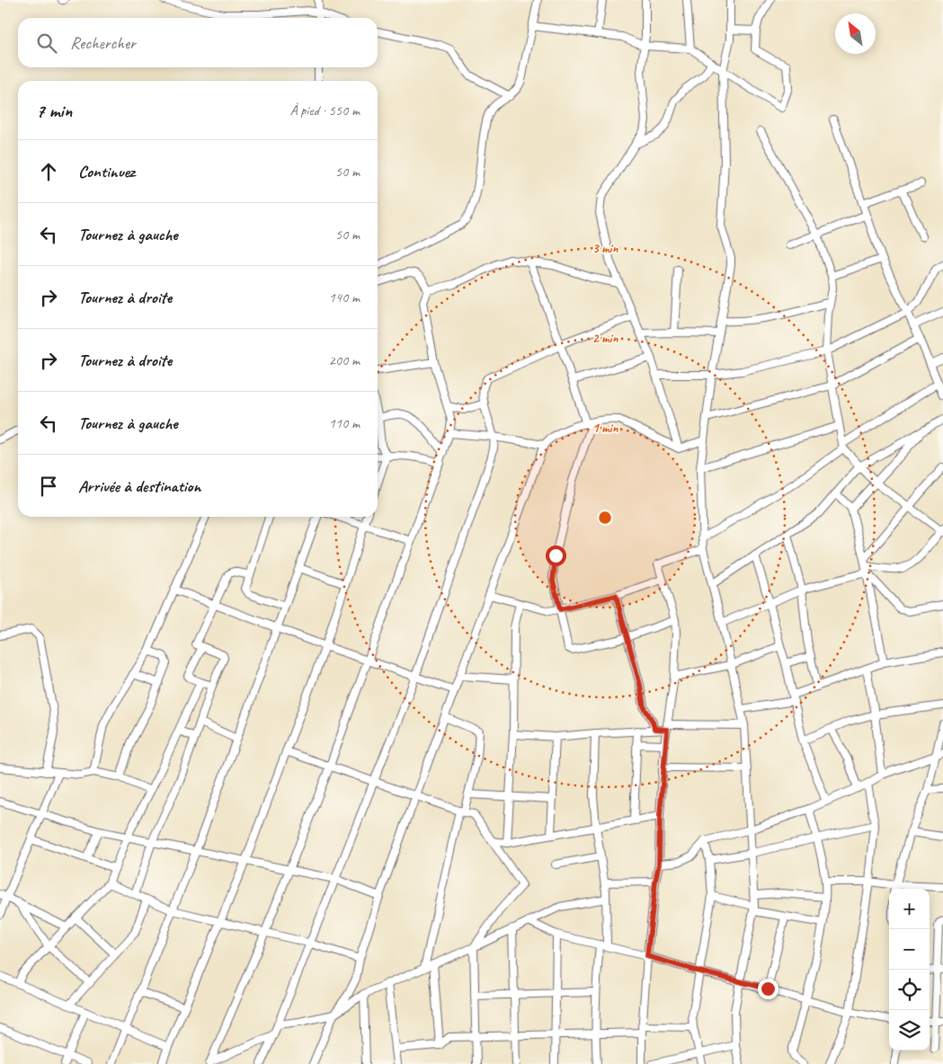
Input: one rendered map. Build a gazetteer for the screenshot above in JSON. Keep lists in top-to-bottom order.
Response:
{
  "north": "top left",
  "page": {
    "search": "Rechercher",
    "heading": ["7 min", "À pied · 550 m"],
    "list": [
      ["Continuez", "50 m"],
      ["Tournez à gauche", "50 m"],
      ["Tournez à droite", "140 m"],
      ["Tournez à droite", "200 m"],
      ["Tournez à gauche", "110 m"],
      "Arrivée à destination"
    ],
    "map_buttons": ["+", "−"]
  },
  "rings": ["3 min", "2 min", "1 min"]
}
